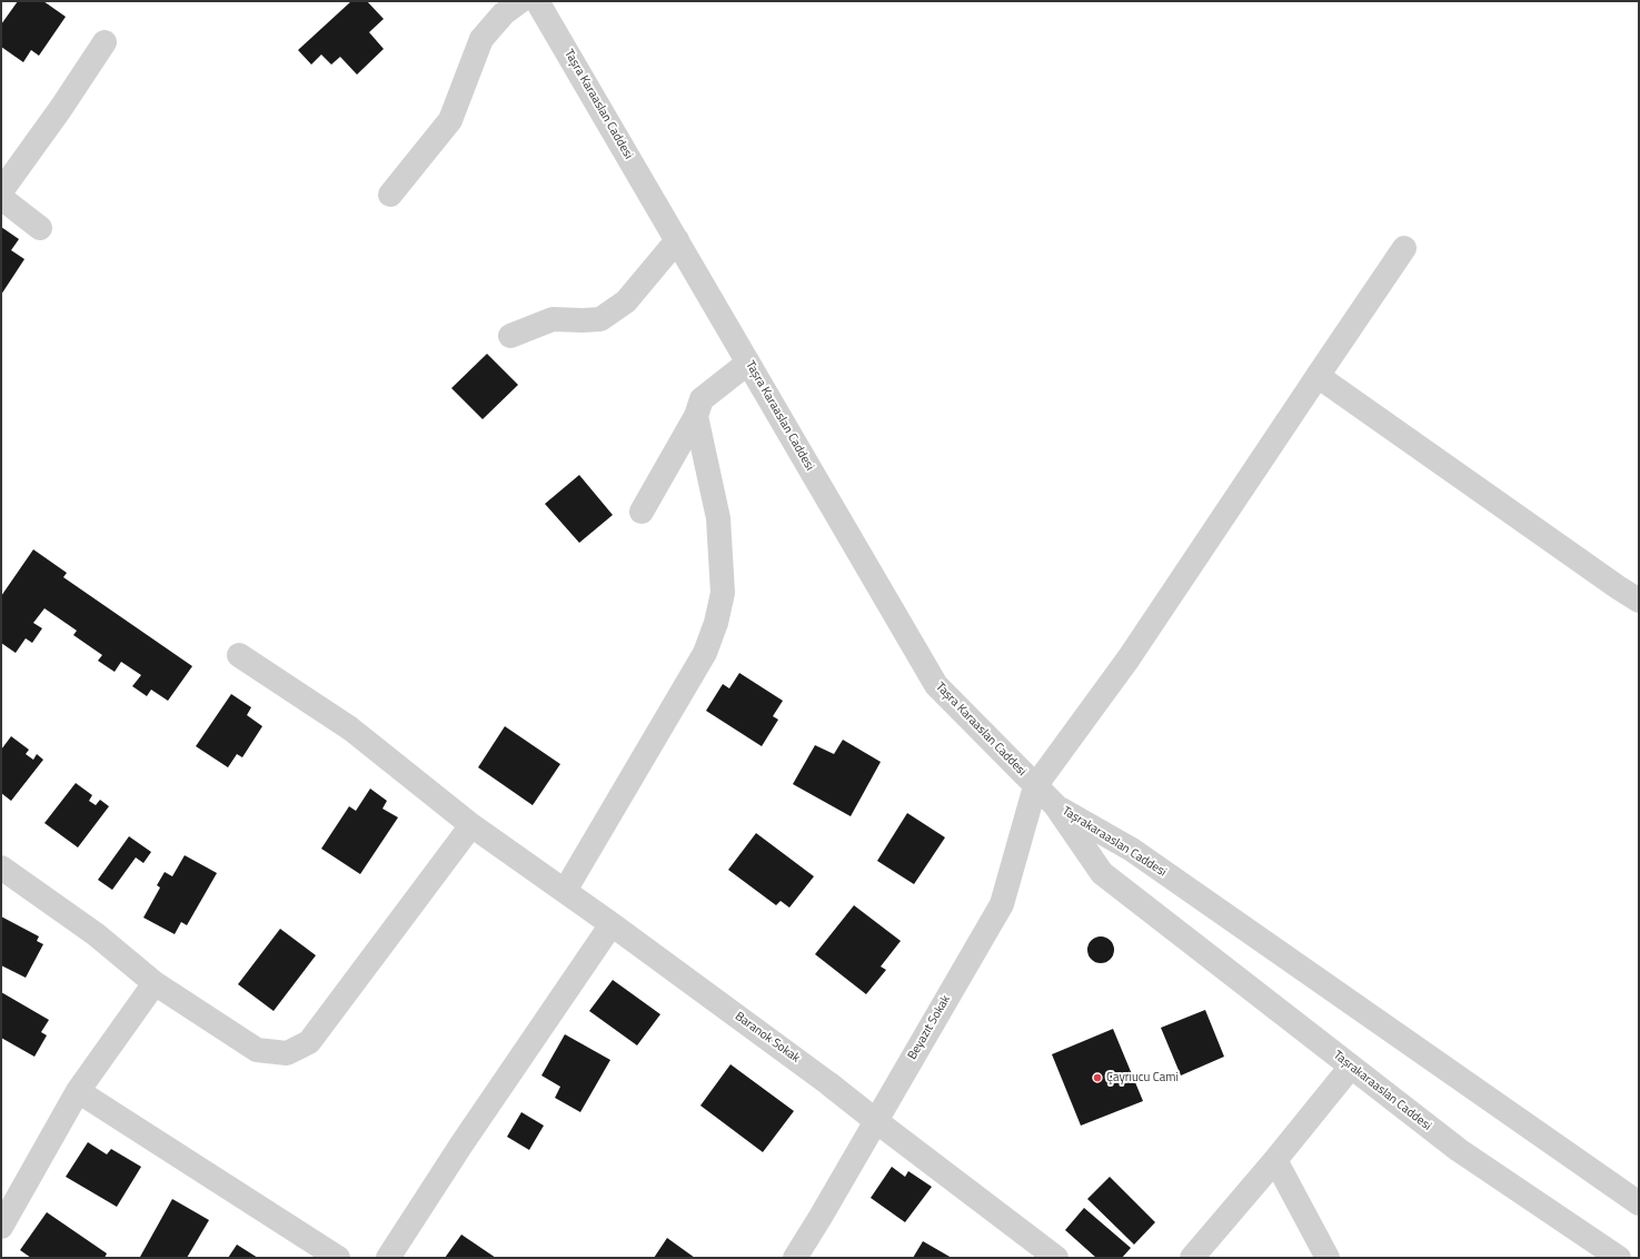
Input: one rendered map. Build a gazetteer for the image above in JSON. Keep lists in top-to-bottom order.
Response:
{
  "streets": {
    "street": [
      "Taşra Karaaslan Caddesi",
      "Taşrakaraaslan Caddesi",
      "Beyazıt Sokak",
      "Baranok Sokak"
    ]
  },
  "crossings": [
    ["Taşra Karaaslan Caddesi", "Taşrakaraaslan Caddesi"],
    ["Taşra Karaaslan Caddesi", "Beyazıt Sokak"],
    ["Beyazıt Sokak", "Baranok Sokak"]
  ],
  "places": ["Çayrıucu Cami"]
}
